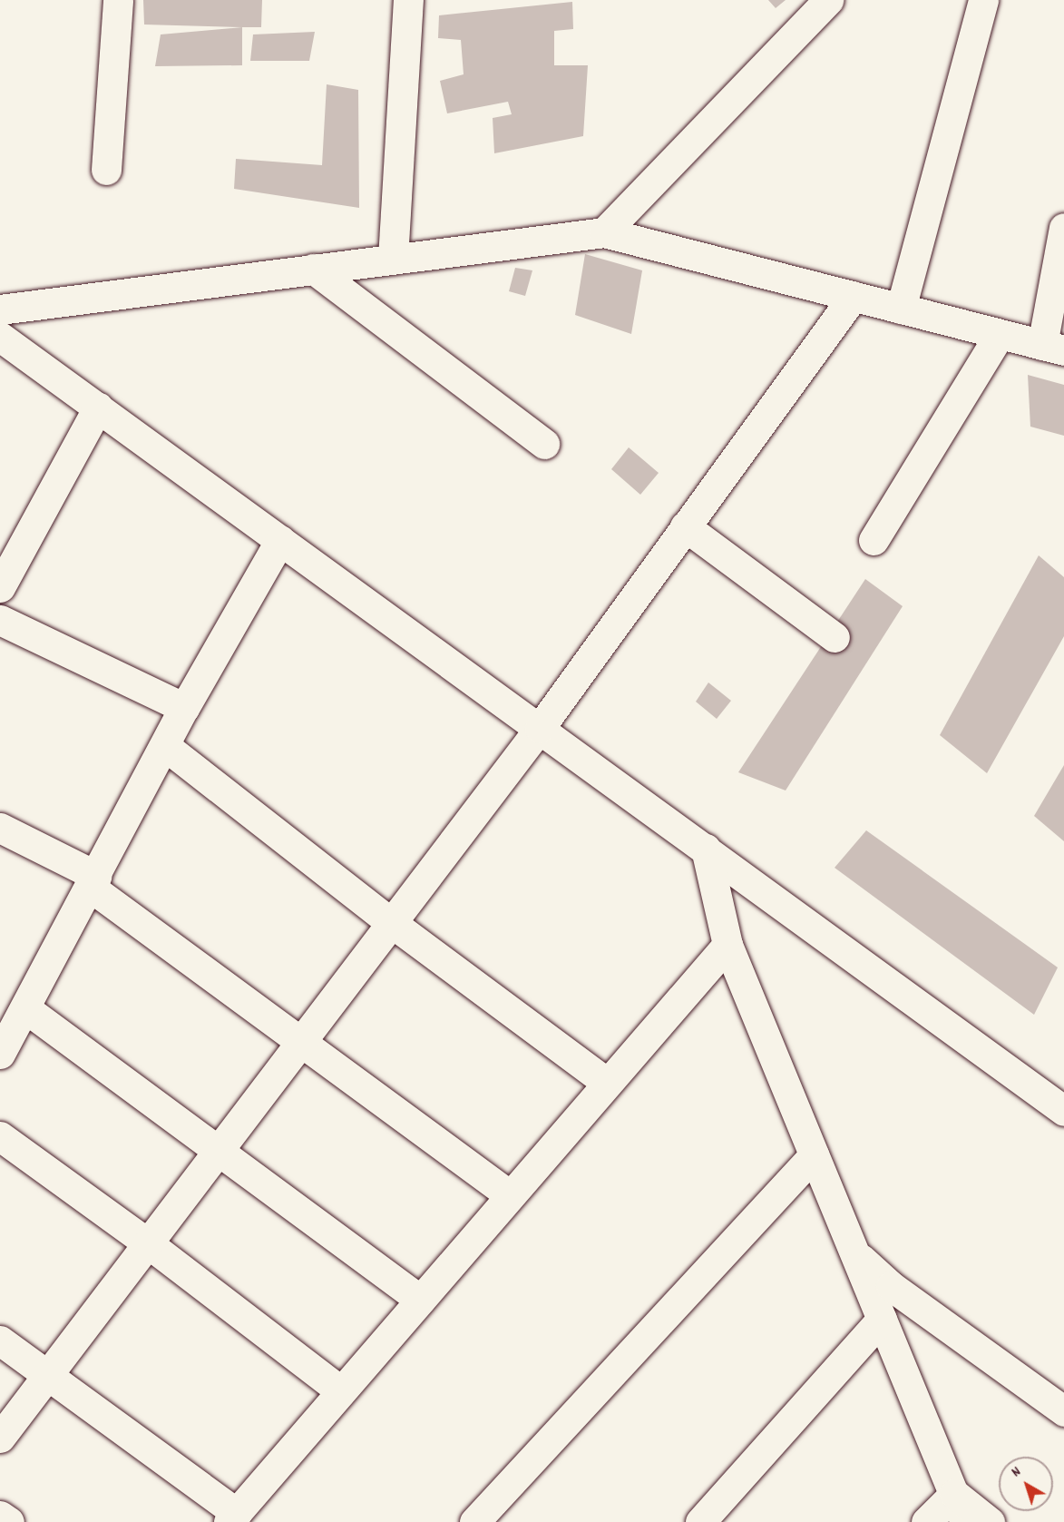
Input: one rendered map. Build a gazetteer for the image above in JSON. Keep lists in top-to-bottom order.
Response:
{
  "north": "top left"
}
